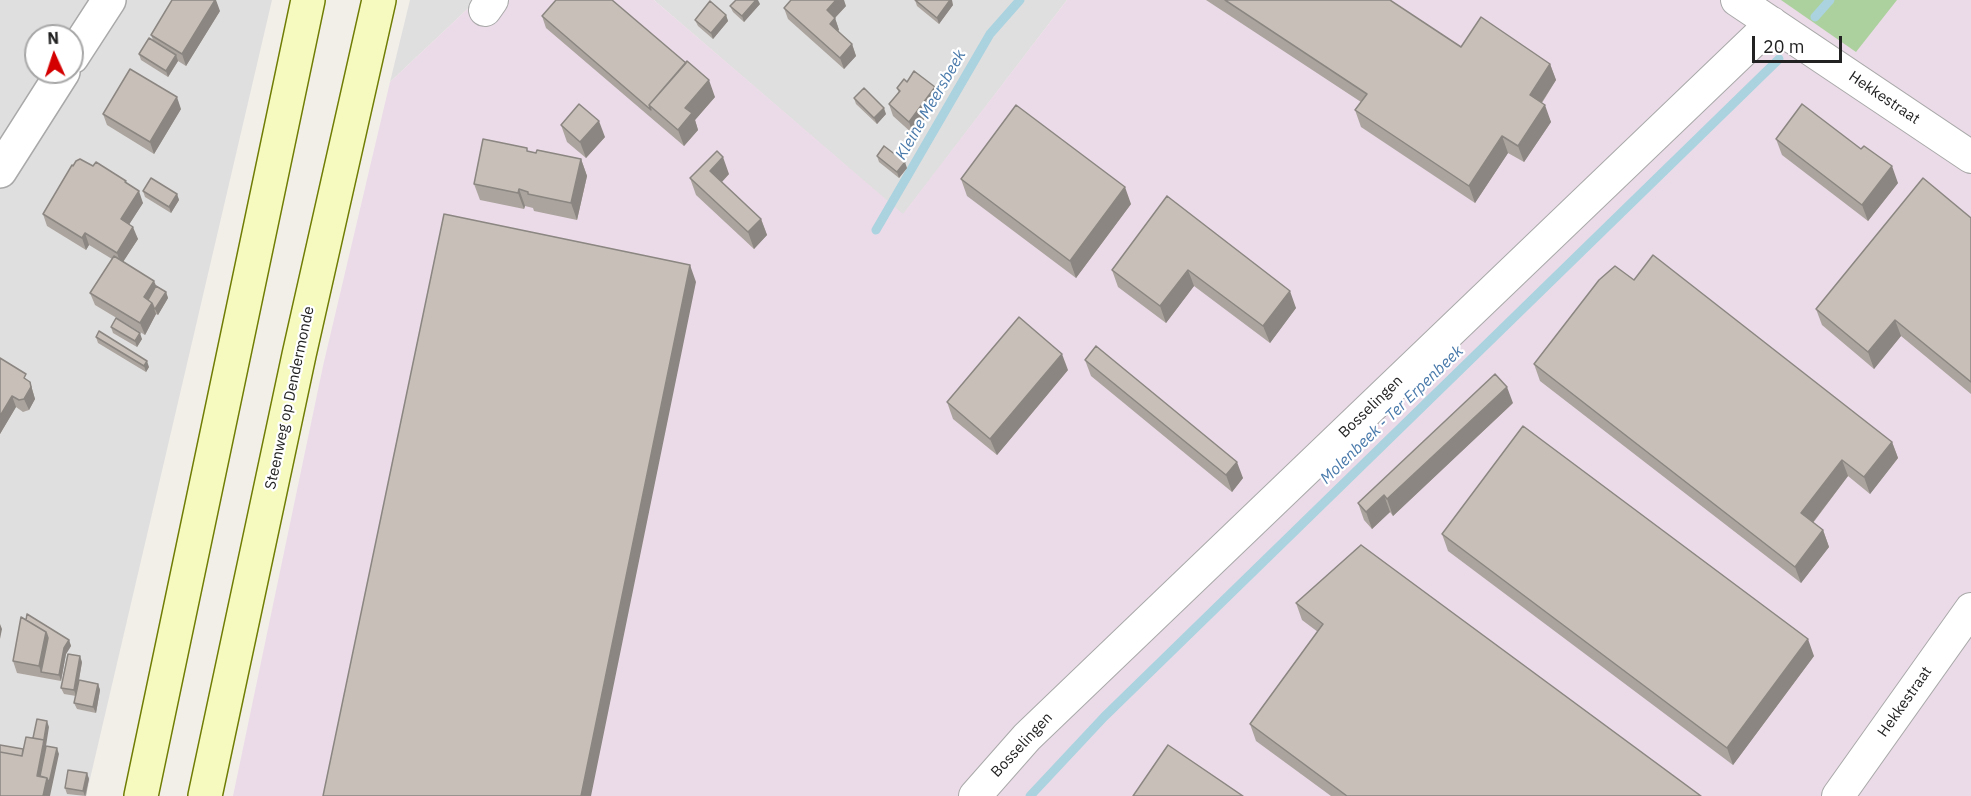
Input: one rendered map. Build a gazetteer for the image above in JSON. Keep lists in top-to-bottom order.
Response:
{
  "streets": {
    "main road": ["Steenweg op Dendermonde"],
    "street": ["Hekkestraat", "Bosselingen"]
  },
  "crossings": [
    ["Hekkestraat", "Bosselingen"]
  ],
  "water": ["Kleine Meersbeek", "Molenbeek - Ter Erpenbeek"],
  "scale_bar": "20 m",
  "north": "top"
}
